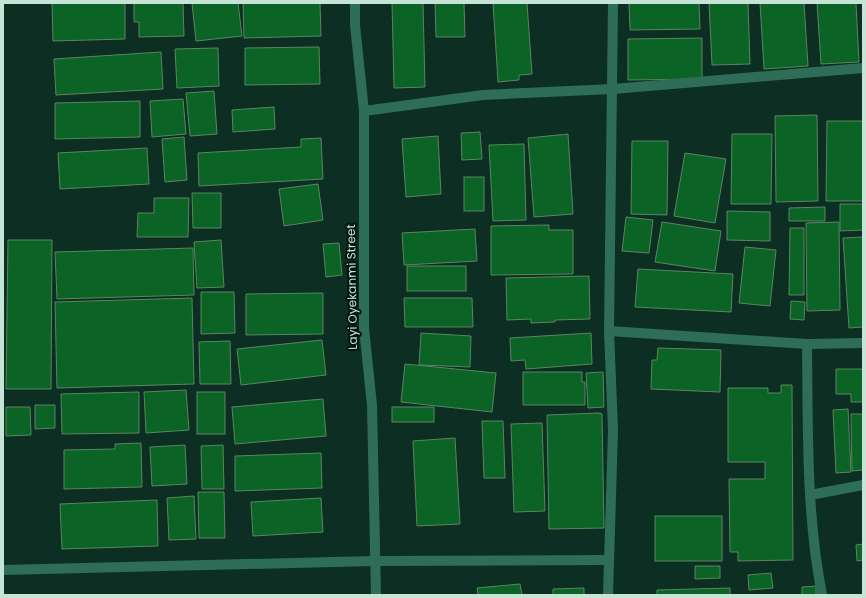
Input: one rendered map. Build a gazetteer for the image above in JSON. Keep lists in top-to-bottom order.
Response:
{
  "streets": {
    "street": ["Layi Oyekanmi Street"]
  }
}
